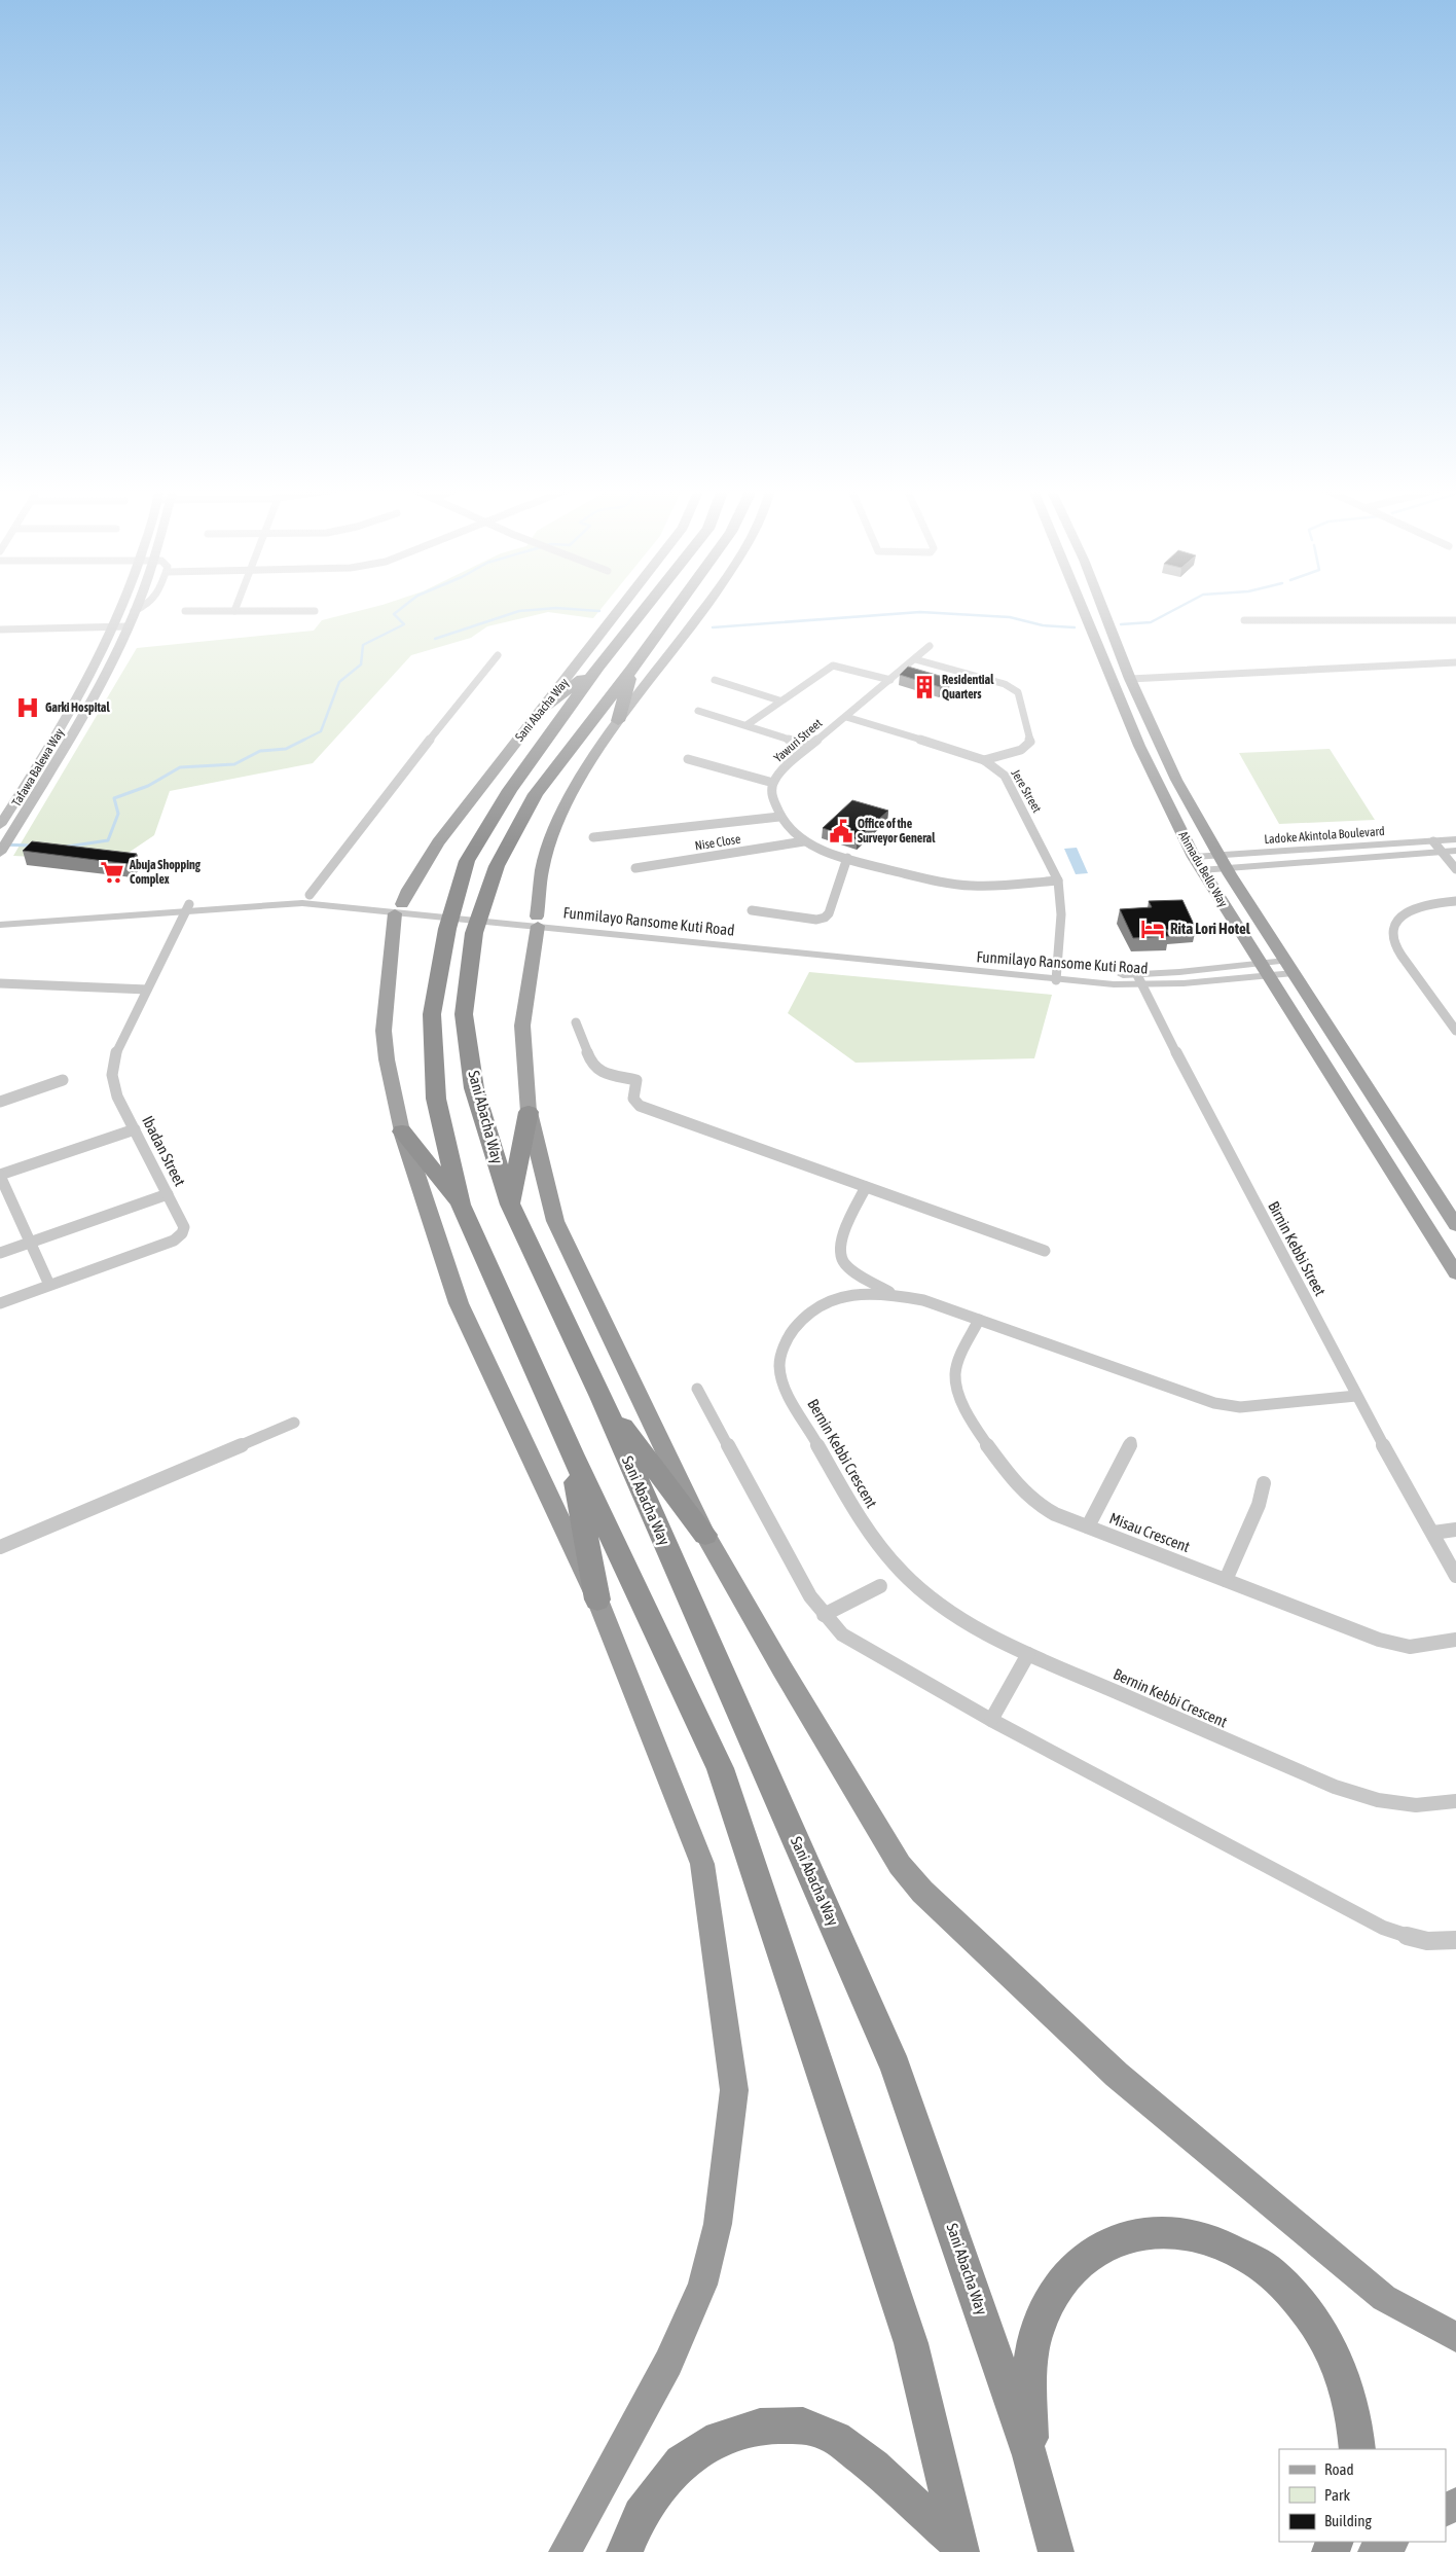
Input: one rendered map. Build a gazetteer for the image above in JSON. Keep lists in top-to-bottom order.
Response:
{
  "streets": {
    "highway": ["Sani Abacha Way"],
    "main road": ["Tafawa Balewa Way", "Ahmadu Bello Way"],
    "street": [
      "Yawuri Street",
      "Jere Street",
      "Ladoke Akintola Boulevard",
      "Nise Close",
      "Funmilayo Ransome Kuti Road",
      "Ibadan Street",
      "Birnin Kebbi Street",
      "Bernin Kebbi Crescent",
      "Misau Crescent"
    ]
  },
  "crossings": [
    ["Sani Abacha Way", "Funmilayo Ransome Kuti Road"],
    ["Yawuri Street", "Jere Street"],
    ["Yawuri Street", "Nise Close"],
    ["Jere Street", "Funmilayo Ransome Kuti Road"],
    ["Ladoke Akintola Boulevard", "Ahmadu Bello Way"],
    ["Ahmadu Bello Way", "Funmilayo Ransome Kuti Road"],
    ["Funmilayo Ransome Kuti Road", "Ibadan Street"],
    ["Funmilayo Ransome Kuti Road", "Birnin Kebbi Street"],
    ["Birnin Kebbi Street", "Bernin Kebbi Crescent"],
    ["Bernin Kebbi Crescent", "Misau Crescent"]
  ],
  "places": {
    "building": ["Residential Quarters"],
    "hospital": ["Garki Hospital"],
    "public building": ["Office of the Surveyor General"],
    "supermarket": ["Abuja Shopping Complex"],
    "hotel": ["Rita Lori Hotel"]
  },
  "legend": ["Road", "Park", "Building"]
}
